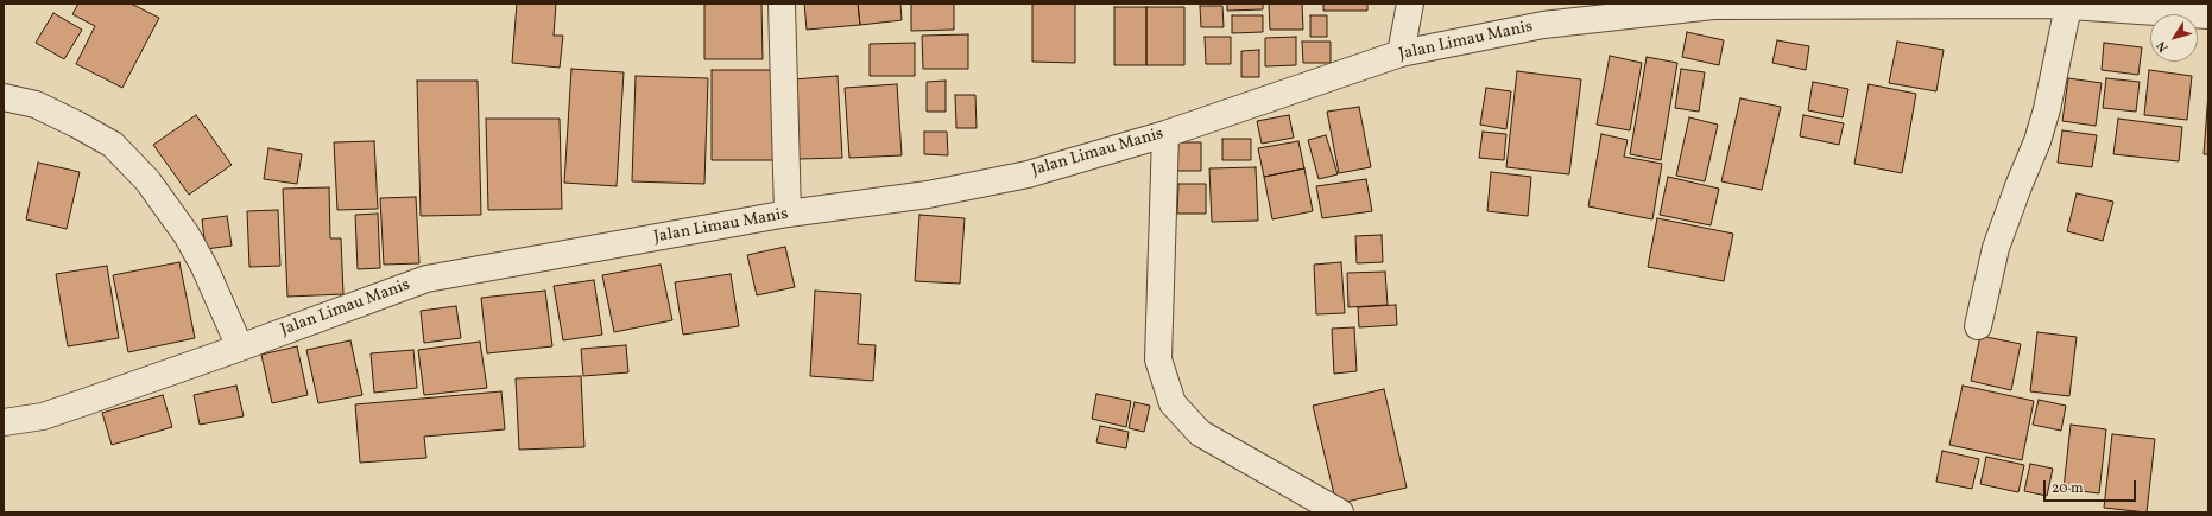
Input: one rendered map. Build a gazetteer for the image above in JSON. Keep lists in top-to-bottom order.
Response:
{
  "streets": {
    "street": ["Jalan Limau Manis"]
  },
  "scale_bar": "20 m",
  "north": "bottom left"
}
